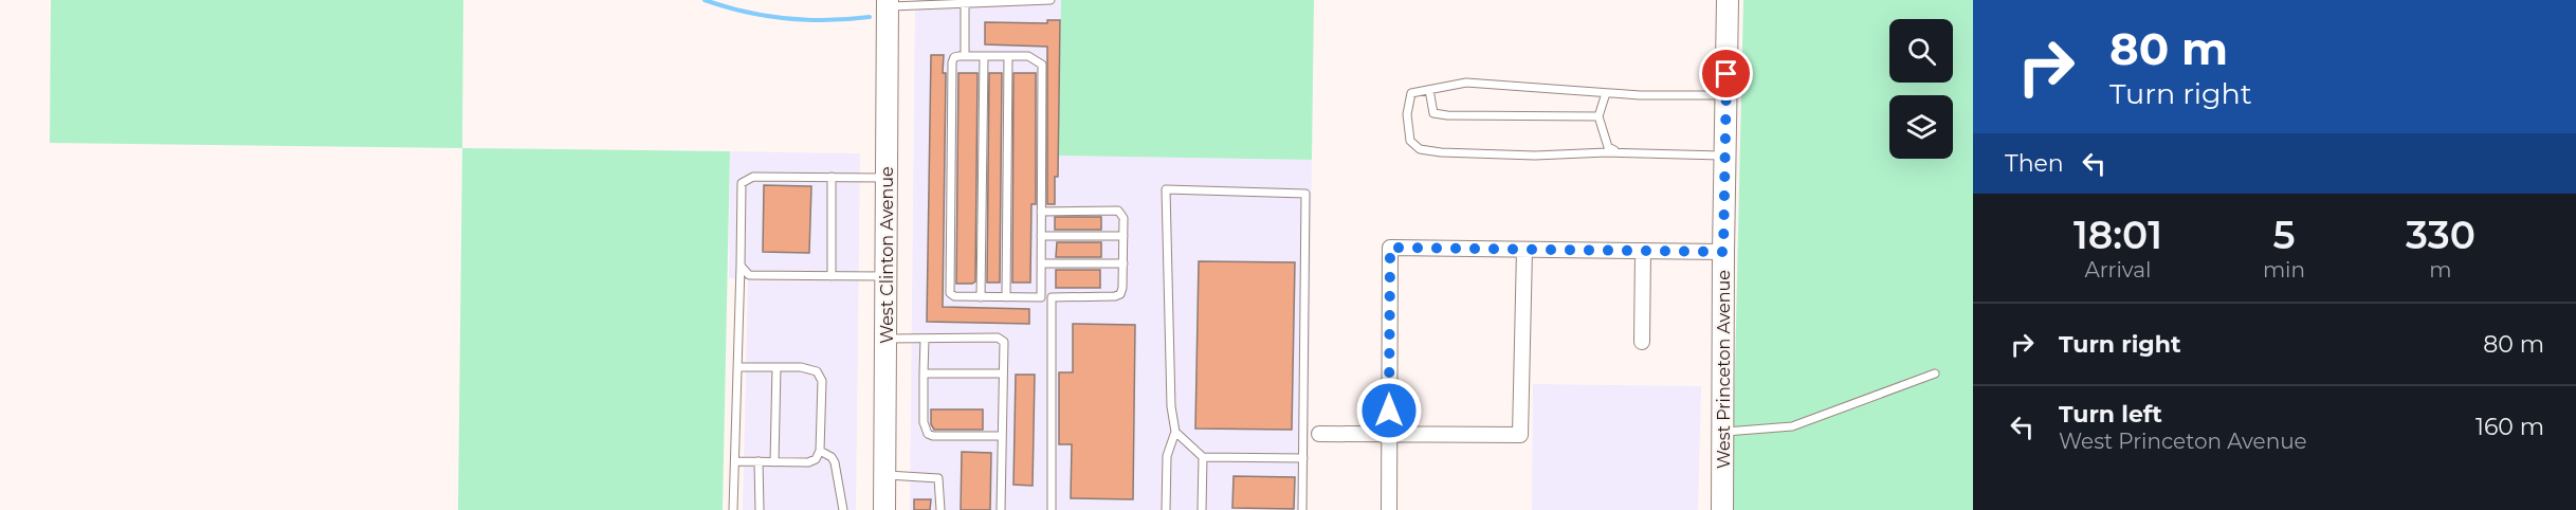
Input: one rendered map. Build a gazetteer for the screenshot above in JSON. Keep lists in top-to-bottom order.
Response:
{
  "streets": {
    "street": ["West Clinton Avenue", "West Princeton Avenue"]
  },
  "page": {
    "turn": ["80 m", "Turn right"],
    "then": "Then",
    "eta": [
      "18:01",
      "Arrival",
      "5",
      "min",
      "330",
      "m"
    ],
    "list": [
      {
        "name": "Turn right",
        "value": "80 m"
      },
      {
        "name": "Turn left",
        "note": "West Princeton Avenue",
        "value": "160 m"
      }
    ]
  }
}
